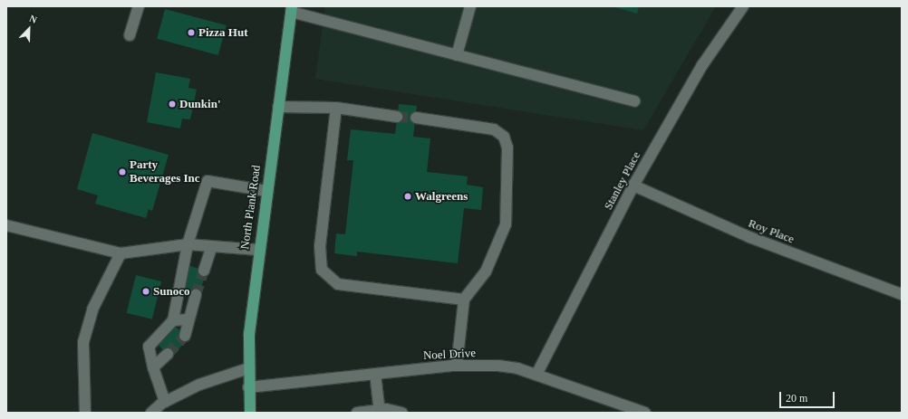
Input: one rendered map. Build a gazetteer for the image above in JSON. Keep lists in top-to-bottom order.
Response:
{
  "streets": {
    "main road": ["North Plank Road"],
    "street": ["Stanley Place", "Roy Place", "Noel Drive"]
  },
  "crossings": [
    ["Stanley Place", "Roy Place"],
    ["Stanley Place", "Noel Drive"],
    ["North Plank Road", "Noel Drive"]
  ],
  "places": [
    "Pizza Hut",
    "Dunkin'",
    "Party Beverages Inc",
    "Walgreens",
    "Sunoco"
  ],
  "scale_bar": "20 m",
  "north": "top right"
}
